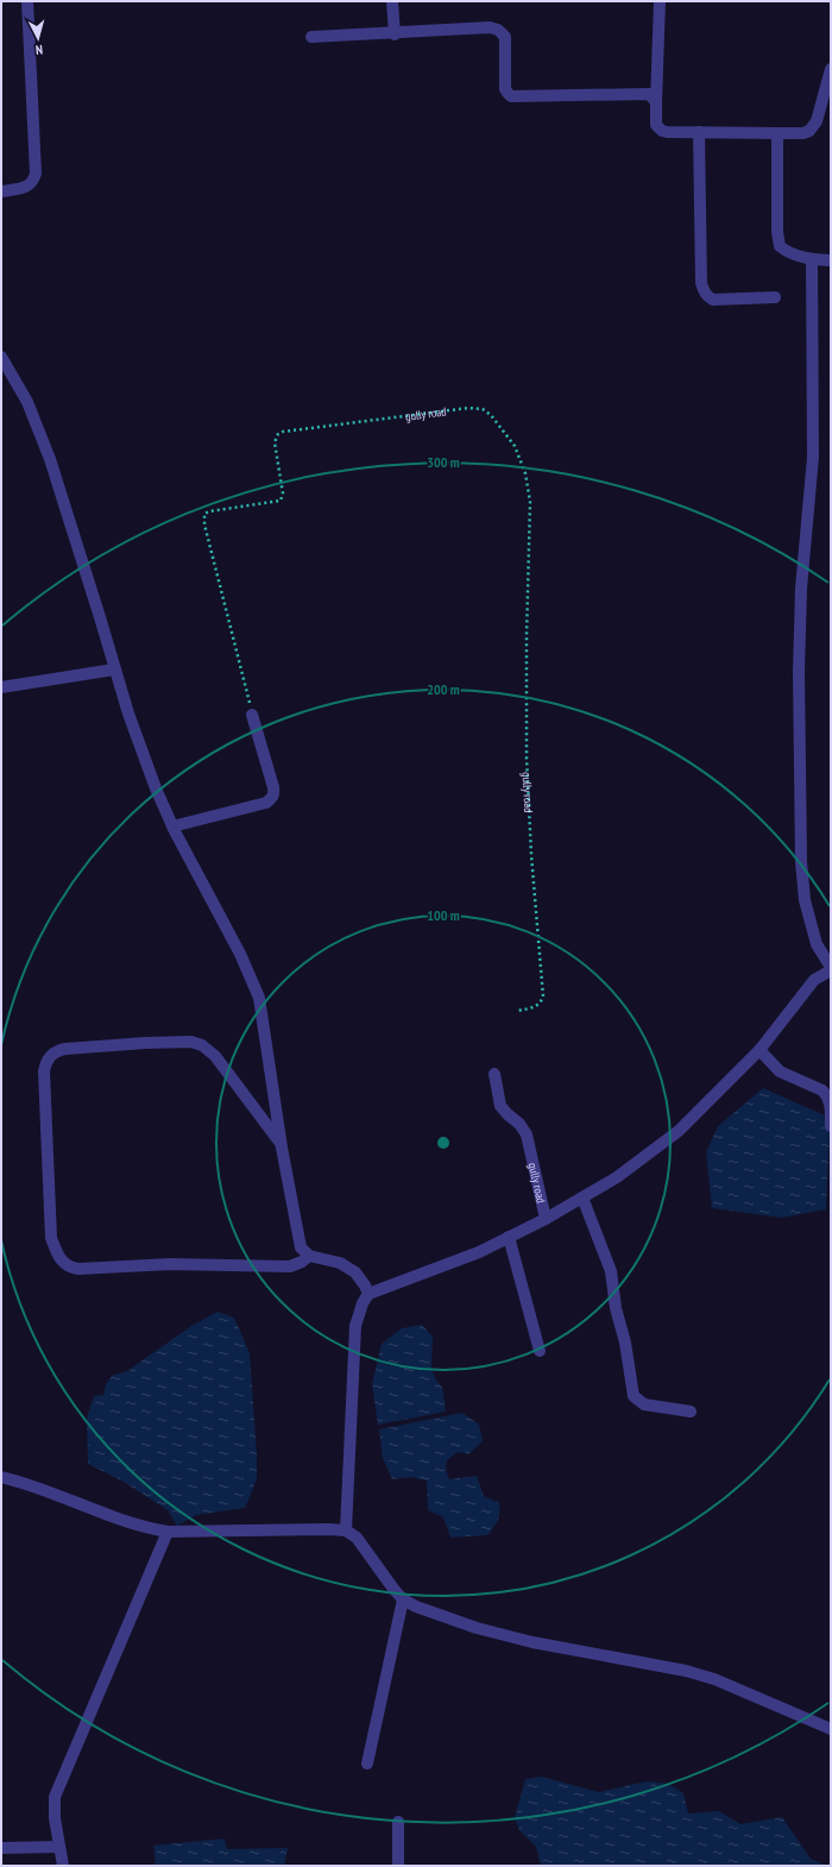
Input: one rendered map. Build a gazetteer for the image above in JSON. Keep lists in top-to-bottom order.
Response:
{
  "streets": {
    "street": ["gully road"]
  },
  "north": "bottom",
  "rings": ["300 m", "200 m", "100 m"]
}
